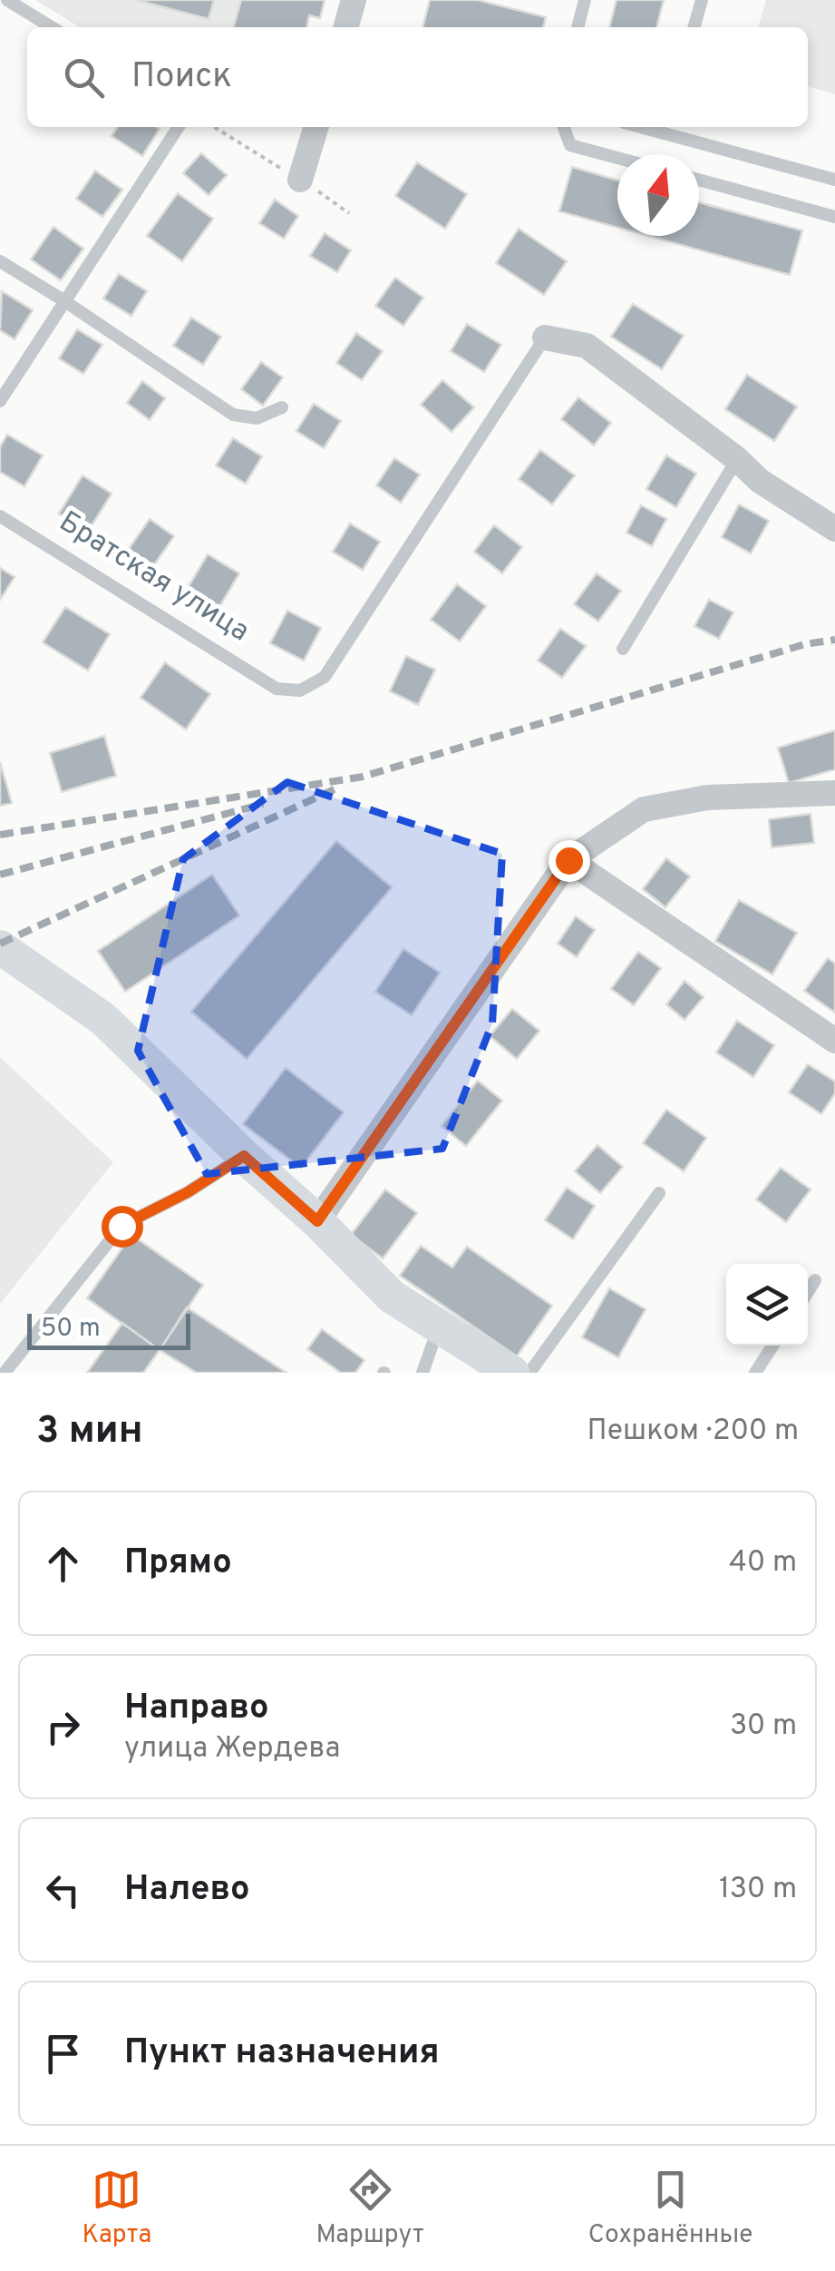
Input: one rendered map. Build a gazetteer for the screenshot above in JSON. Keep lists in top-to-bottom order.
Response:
{
  "streets": {
    "lane": ["Братская улица"]
  },
  "scale_bar": "50 m",
  "north": "top",
  "page": {
    "search": "Поиск",
    "scale": "50 m",
    "heading": ["3 мин", "Пешком · 200 m"],
    "list": [
      ["Прямо", "40 m"],
      ["Направо", "улица Жердева", "30 m"],
      ["Налево", "130 m"],
      "Пункт назначения"
    ],
    "nav": ["Карта", "Маршрут", "Сохранённые"]
  }
}
